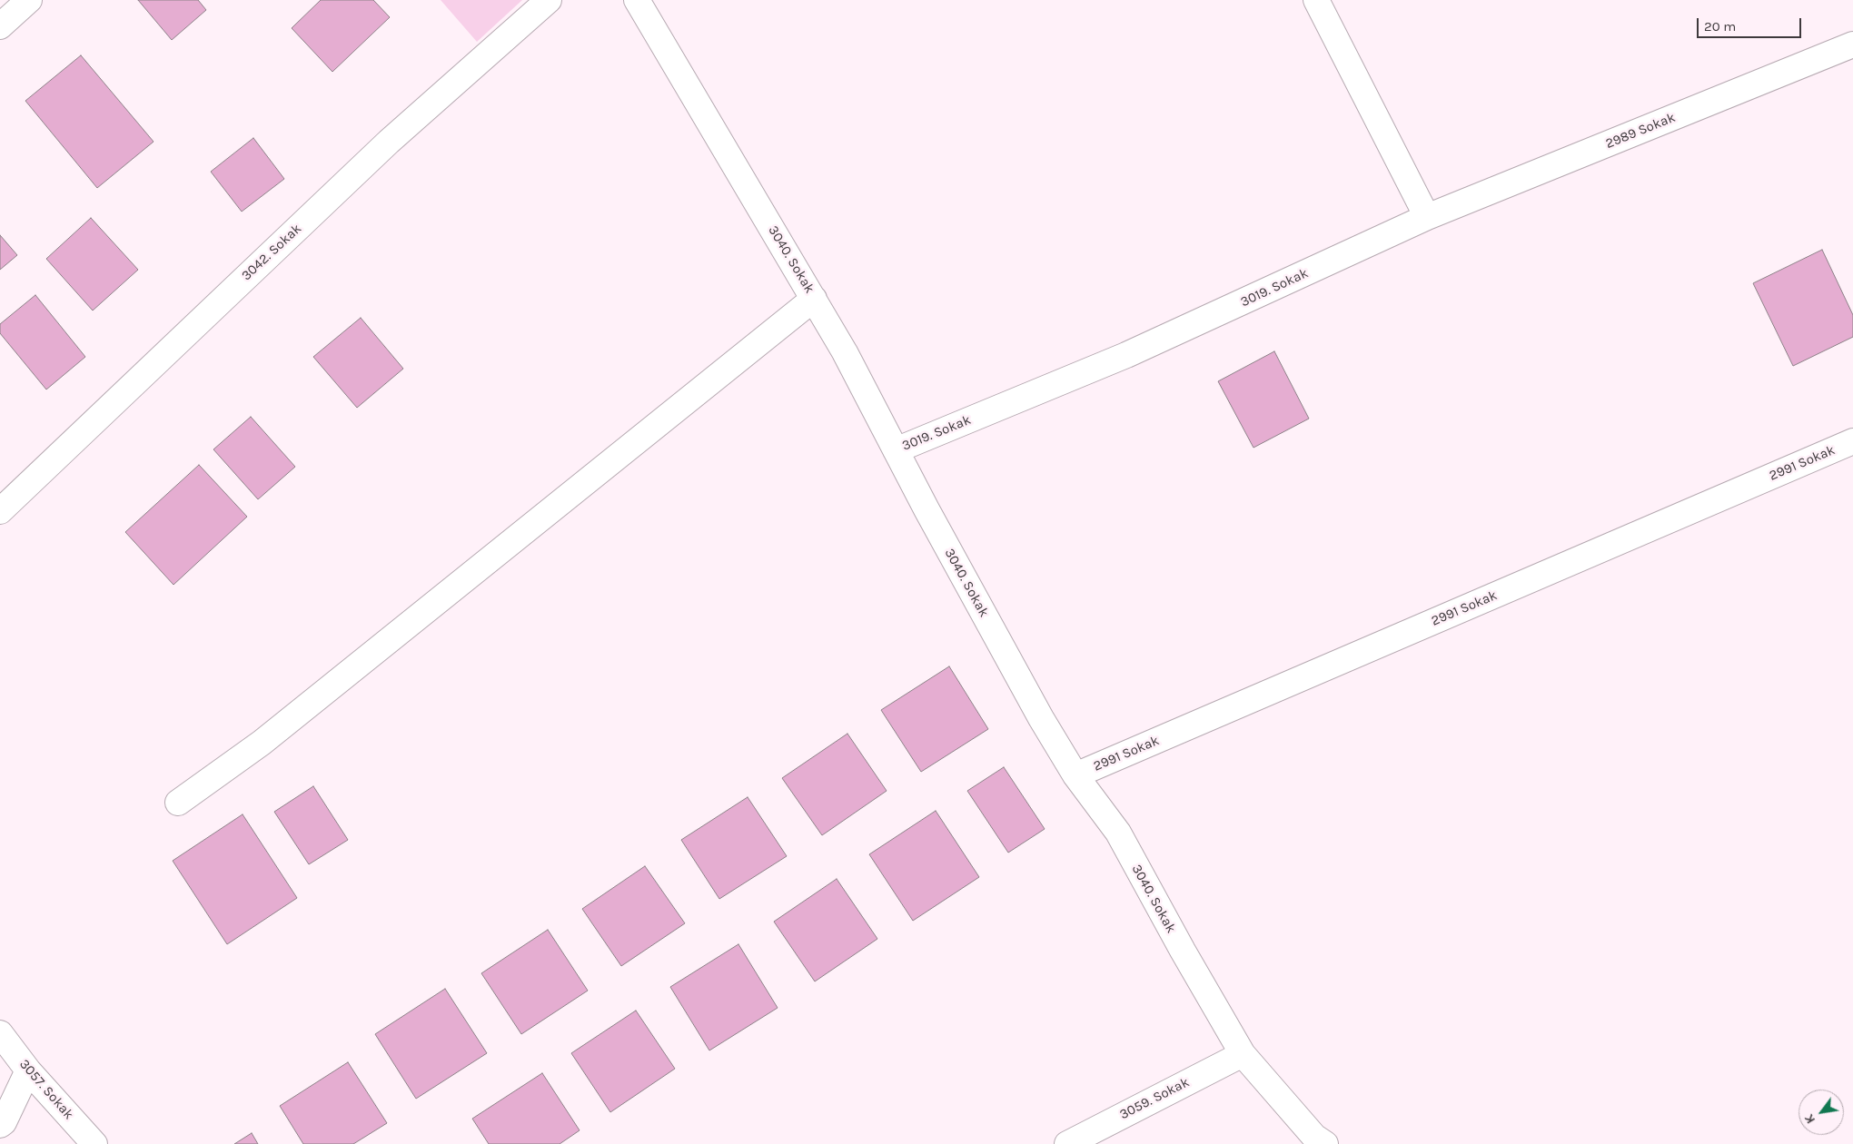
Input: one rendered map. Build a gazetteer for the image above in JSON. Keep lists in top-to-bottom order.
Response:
{
  "streets": {
    "street": [
      "2989 Sokak",
      "3042. Sokak",
      "3040. Sokak",
      "3019. Sokak",
      "2991 Sokak",
      "3057. Sokak",
      "3059. Sokak"
    ]
  },
  "crossings": [
    ["2989 Sokak", "3019. Sokak"],
    ["3040. Sokak", "3019. Sokak"],
    ["3040. Sokak", "2991 Sokak"],
    ["3040. Sokak", "3059. Sokak"]
  ],
  "scale_bar": "20 m",
  "north": "bottom left"
}
